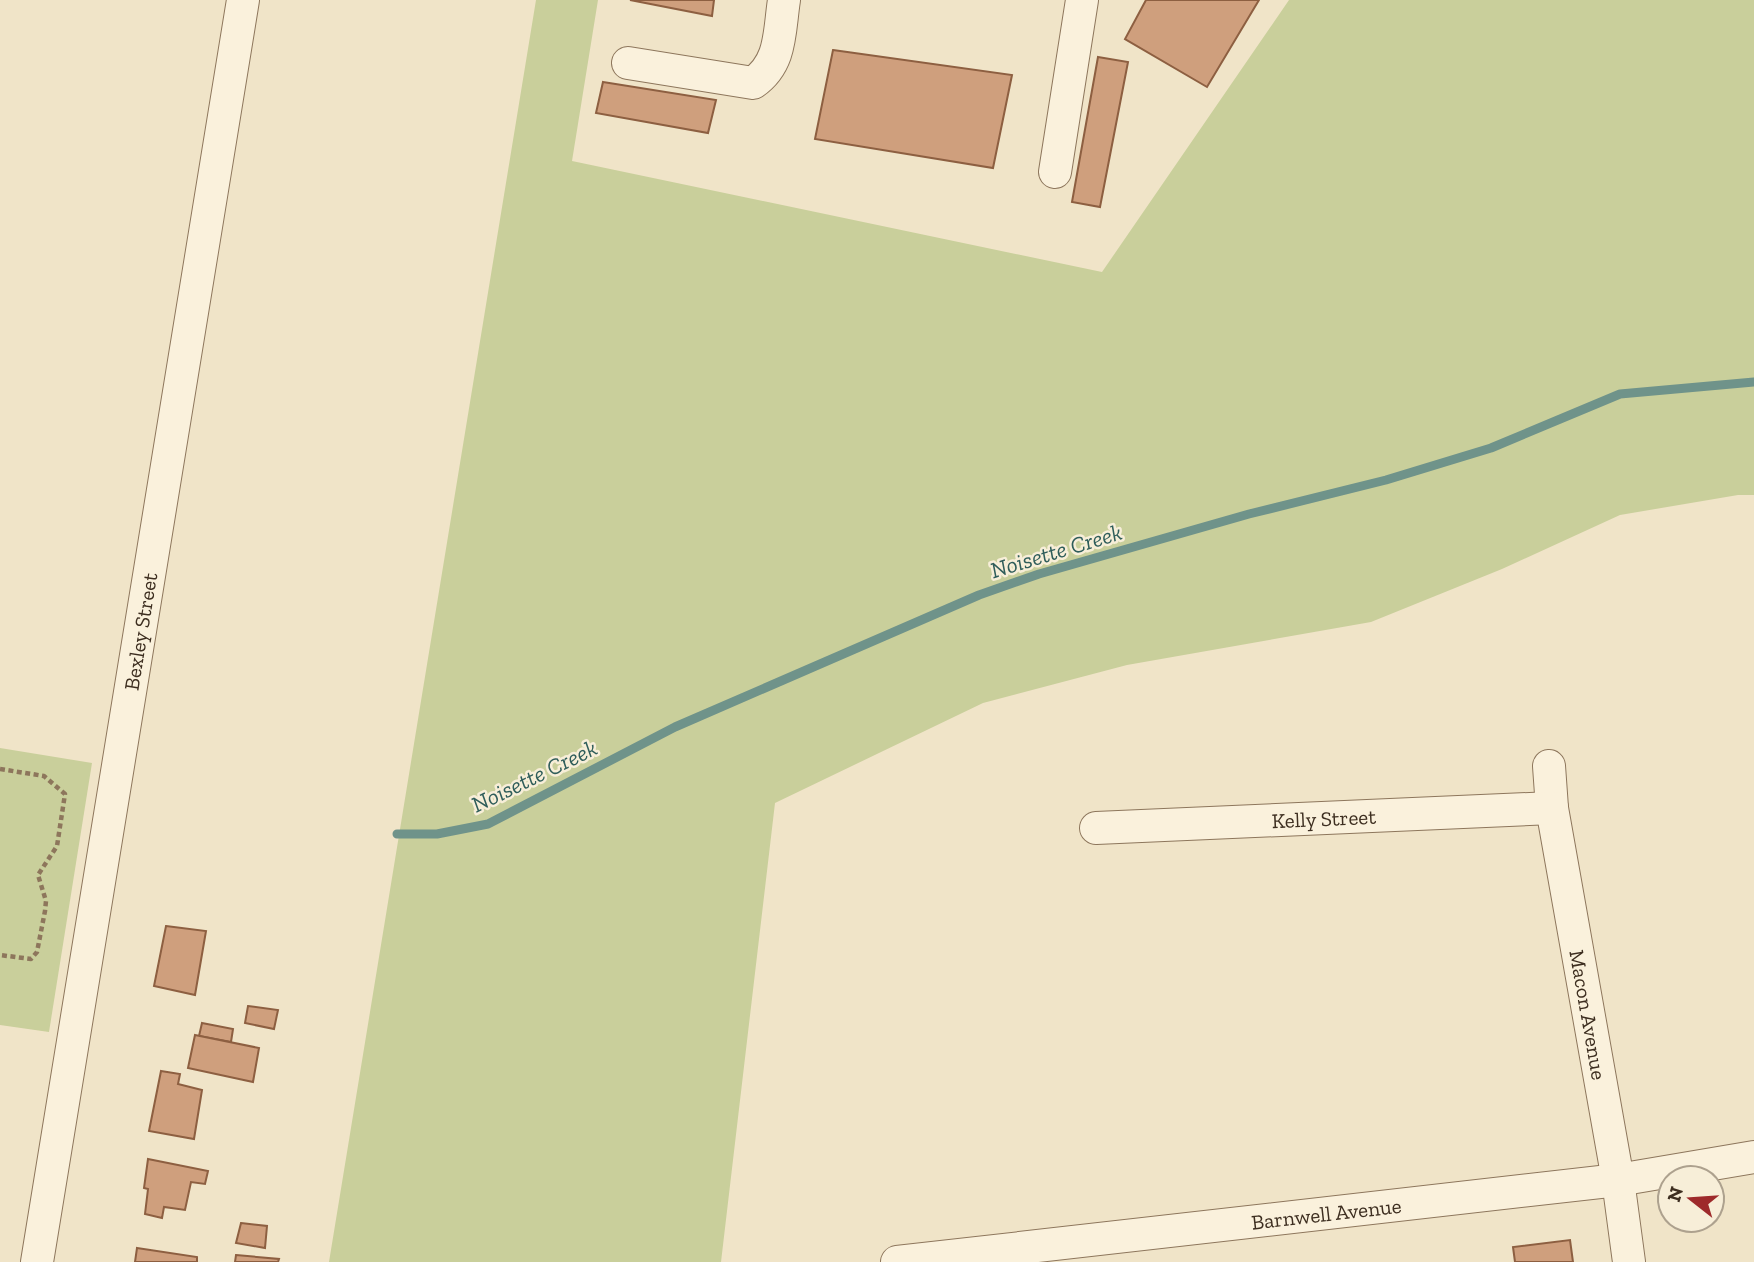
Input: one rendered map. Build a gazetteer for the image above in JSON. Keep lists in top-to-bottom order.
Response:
{
  "streets": {
    "street": [
      "Bexley Street",
      "Kelly Street",
      "Macon Avenue",
      "Barnwell Avenue"
    ]
  },
  "crossings": [
    ["Kelly Street", "Macon Avenue"],
    ["Macon Avenue", "Barnwell Avenue"]
  ],
  "water": ["Noisette Creek"],
  "north": "left"
}
